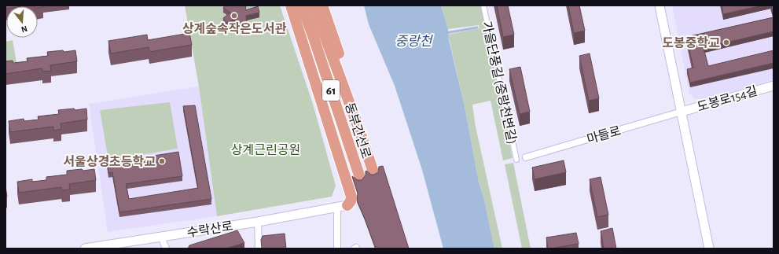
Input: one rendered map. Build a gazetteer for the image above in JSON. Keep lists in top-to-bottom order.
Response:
{
  "streets": {
    "highway": ["61", "동부간선로"],
    "street": [
      "가을단풍길 (중랑천변길)",
      "도봉로154길",
      "마들로",
      "수락산로"
    ]
  },
  "crossings": [
    ["도봉로154길", "마들로"]
  ],
  "water": ["중랑천"],
  "parks": ["상계근린공원"],
  "places": ["상계숲속작은도서관", "도봉중학교", "서울상경초등학교"],
  "north": "bottom"
}
